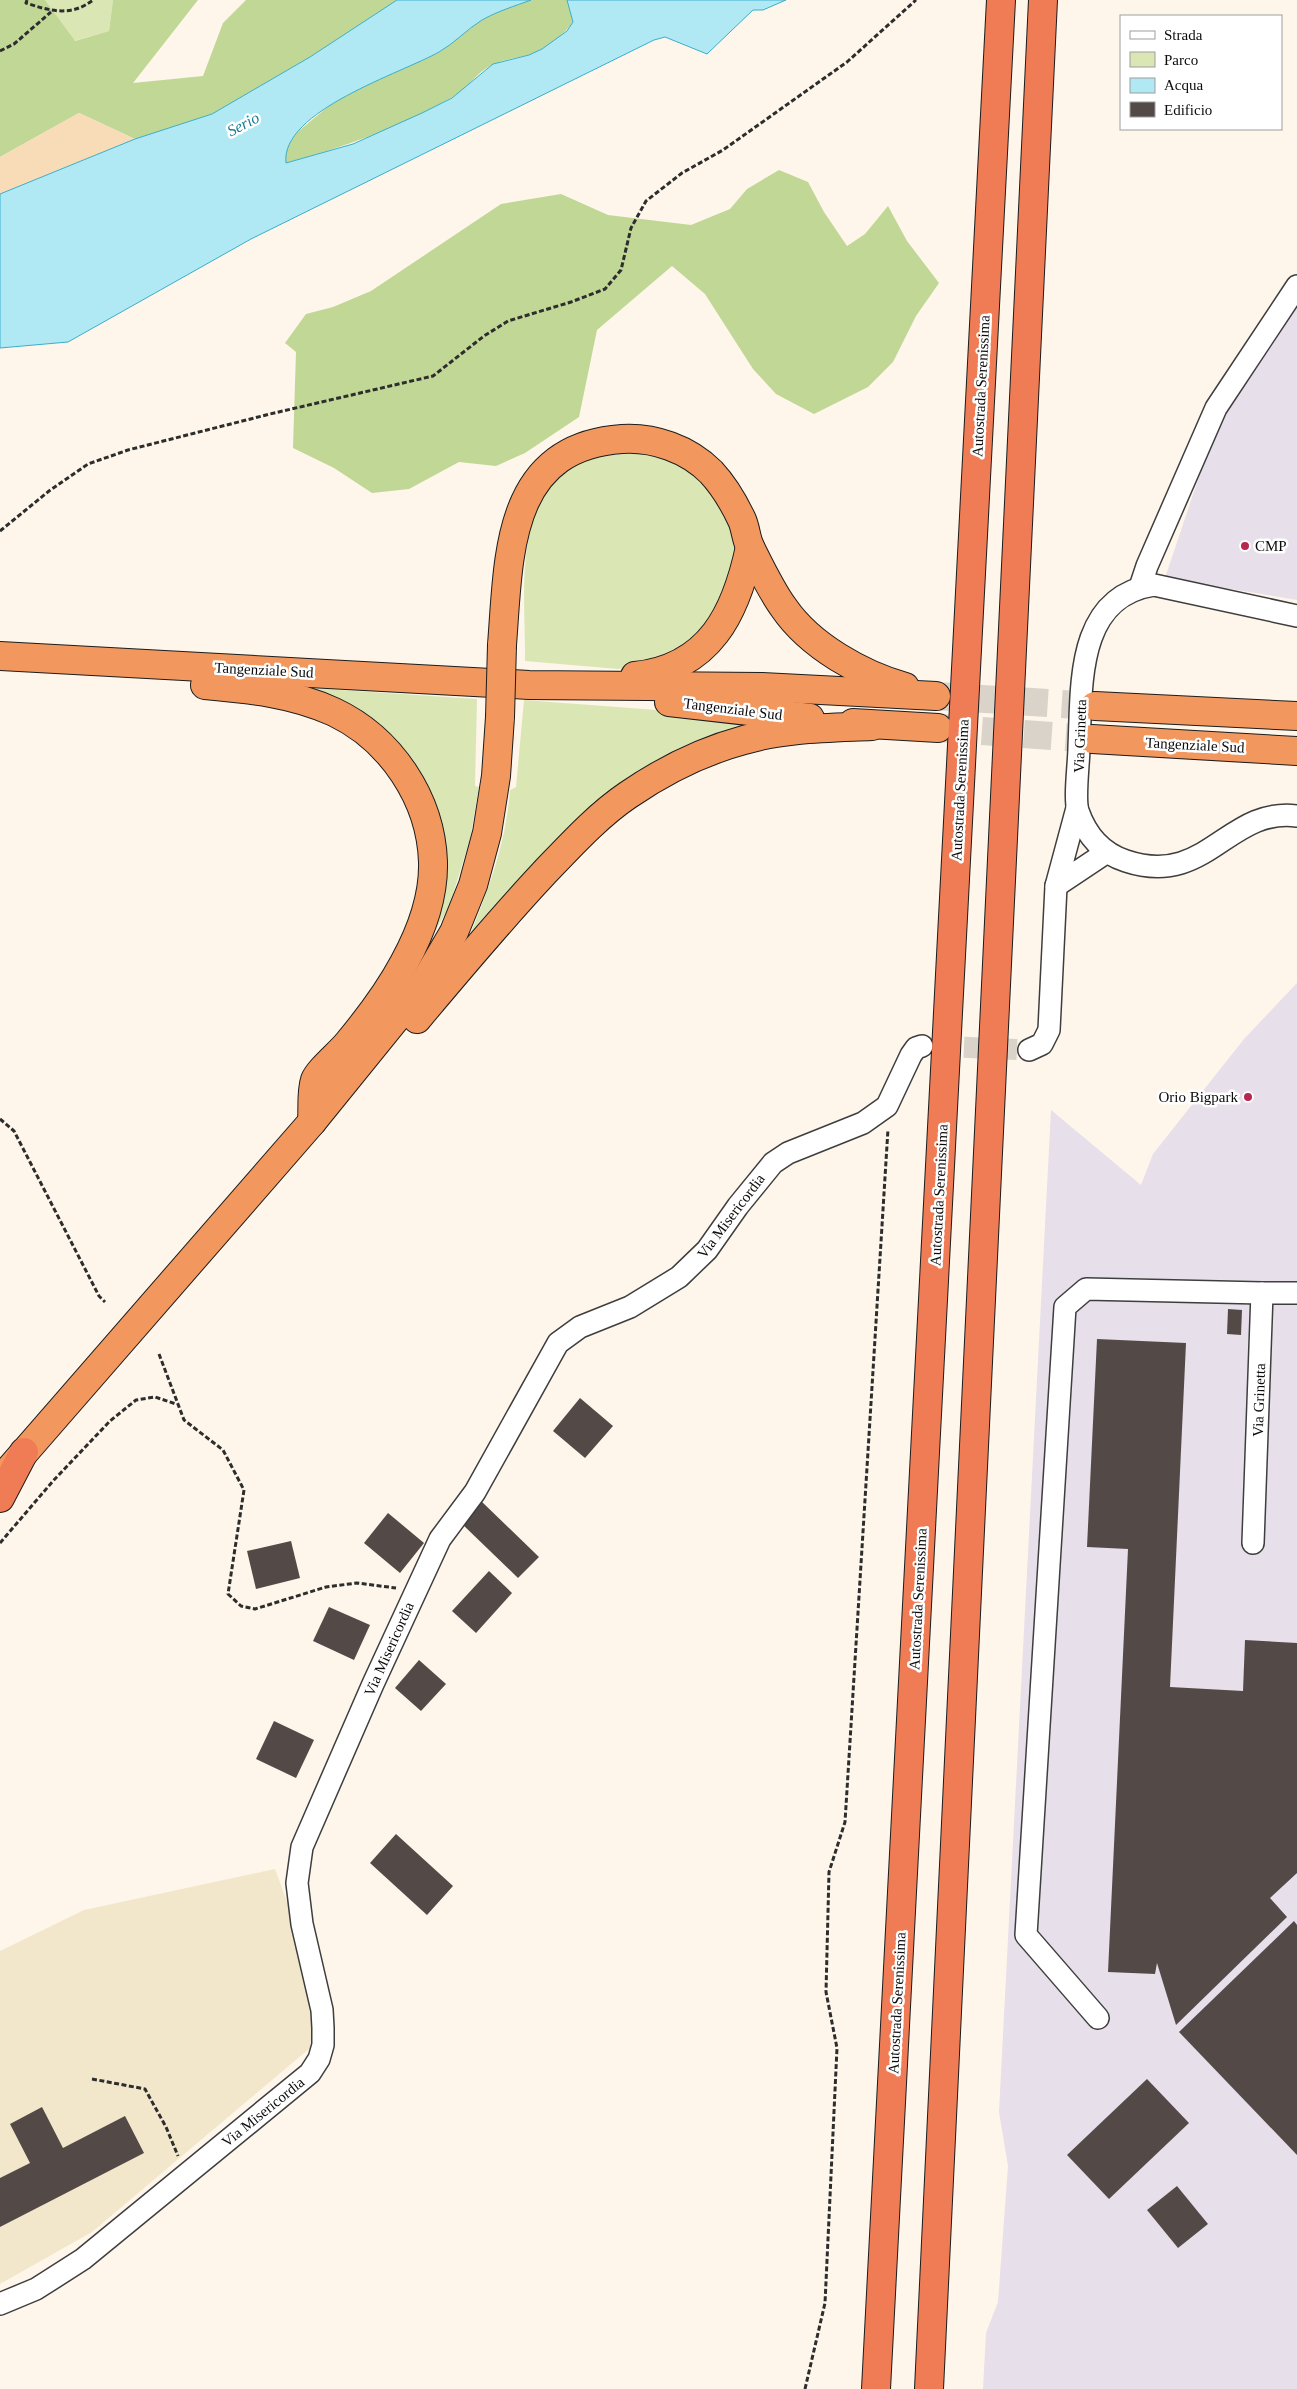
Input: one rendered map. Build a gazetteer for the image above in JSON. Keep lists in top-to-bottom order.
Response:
{
  "streets": {
    "highway": ["Autostrada Serenissima", "Tangenziale Sud"],
    "street": ["Via Grinetta", "Via Misericordia"]
  },
  "water": ["Serio"],
  "places": ["CMP", "Orio Bigpark"],
  "legend": [
    "Strada",
    "Parco",
    "Acqua",
    "Edificio"
  ]
}
